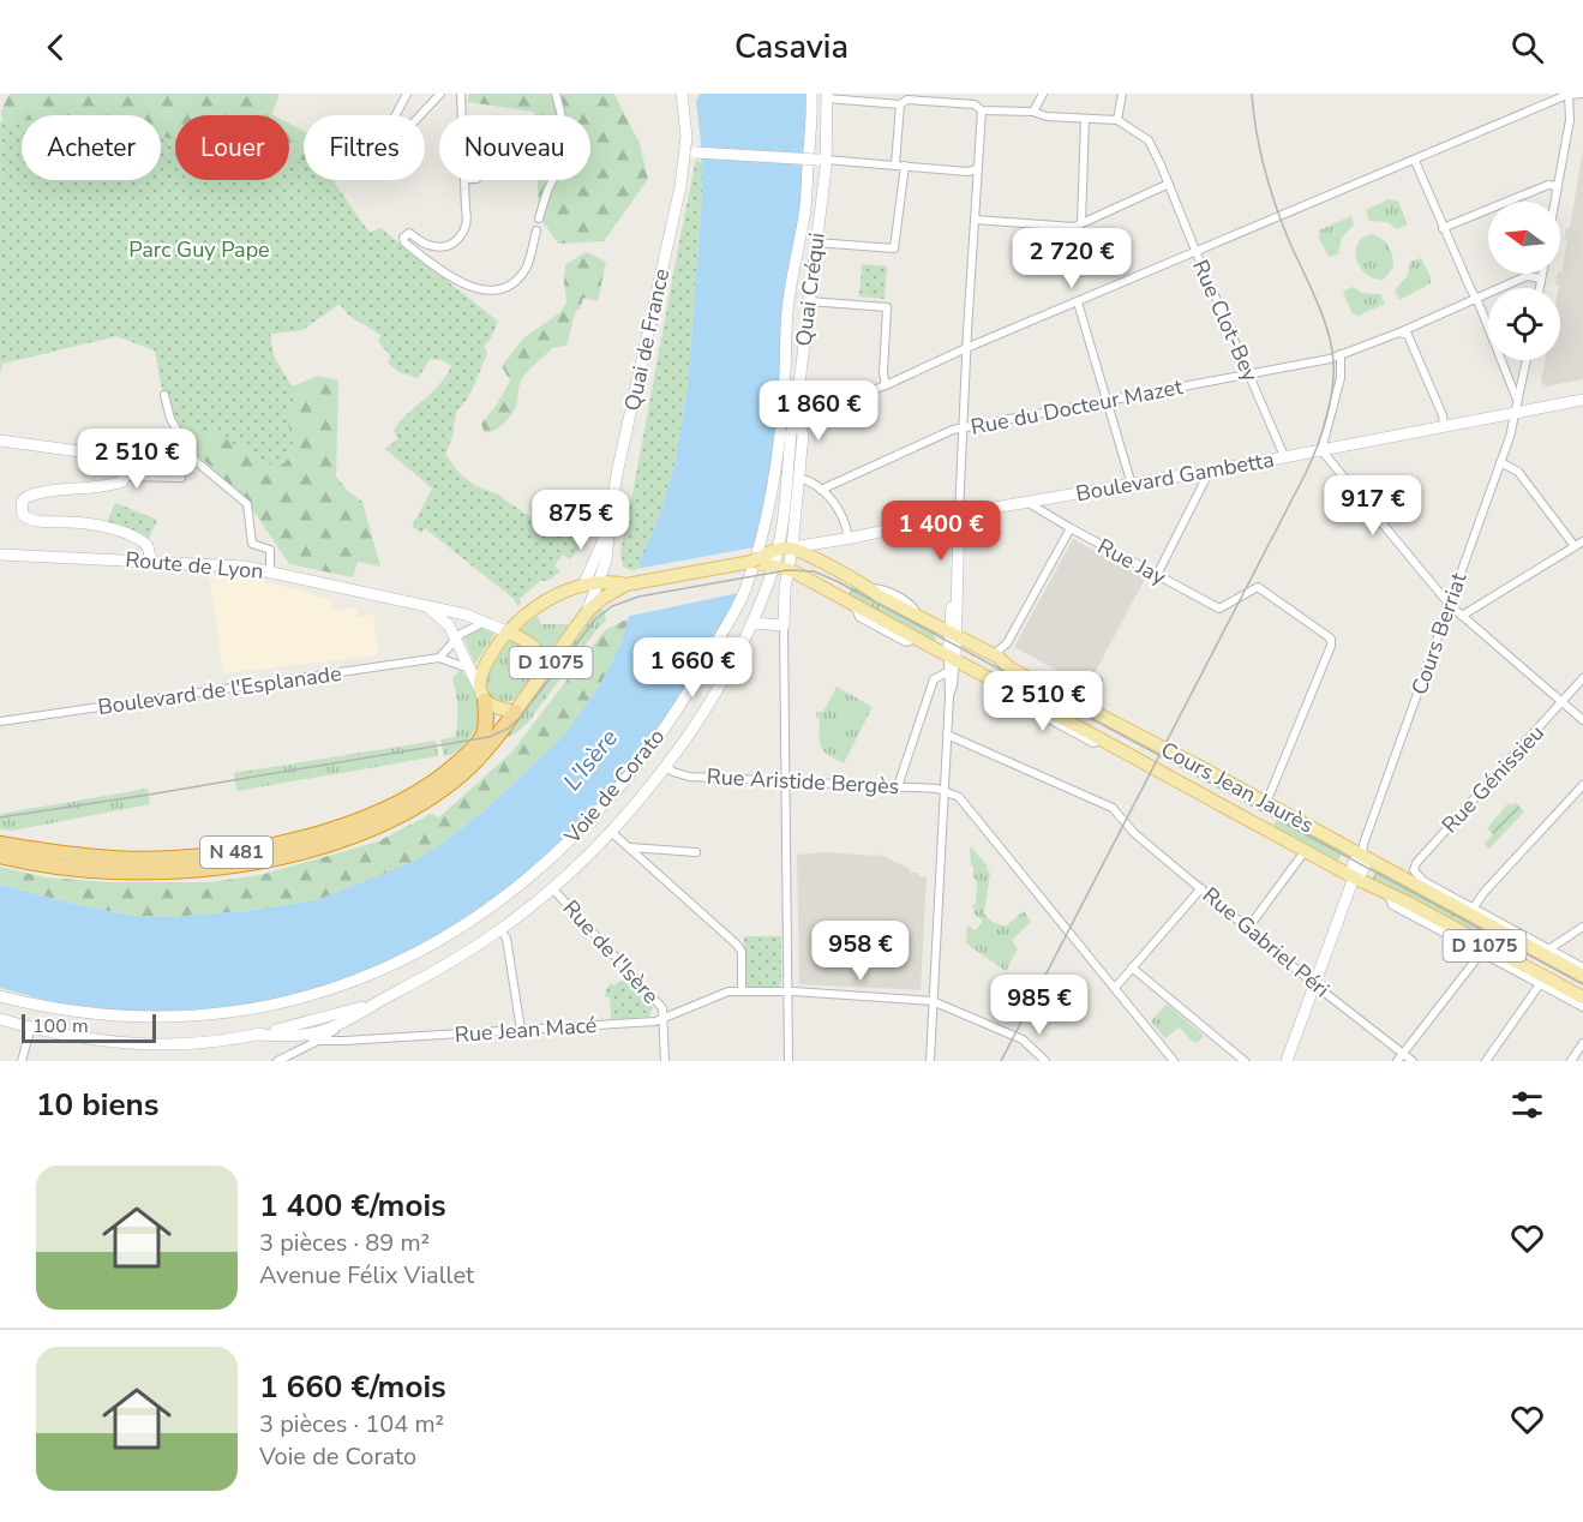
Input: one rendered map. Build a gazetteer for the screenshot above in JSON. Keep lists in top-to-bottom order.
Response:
{
  "streets": {
    "highway": ["N 481"],
    "main road": ["D 1075", "Cours Jean Jaurès"],
    "street": [
      "Quai Créqui",
      "Rue Clot-Bey",
      "Quai de France",
      "Rue du Docteur Mazet",
      "Boulevard Gambetta",
      "Rue Jay",
      "Route de Lyon",
      "Cours Berriat",
      "Boulevard de l'Esplanade",
      "Rue Génissieu",
      "Rue Aristide Bergès",
      "Voie de Corato",
      "Rue Gabriel Péri",
      "Rue de l'Isère",
      "Rue Jean Macé"
    ]
  },
  "crossings": [
    ["Rue Clot-Bey", "Rue du Docteur Mazet"],
    ["Rue Clot-Bey", "Boulevard Gambetta"],
    ["Quai de France", "D 1075"],
    ["Boulevard Gambetta", "Rue Jay"],
    ["Boulevard Gambetta", "Cours Berriat"],
    ["Boulevard Gambetta", "Cours Jean Jaurès"],
    ["Rue Jay", "Cours Jean Jaurès"],
    ["Route de Lyon", "D 1075"],
    ["Cours Berriat", "Cours Jean Jaurès"],
    ["D 1075", "Cours Jean Jaurès"],
    ["D 1075", "N 481"],
    ["Rue Génissieu", "Cours Jean Jaurès"],
    ["Rue de l'Isère", "Rue Jean Macé"]
  ],
  "water": ["L'Isère"],
  "parks": ["Parc Guy Pape"],
  "scale_bar": "100 m",
  "north": "left",
  "page": {
    "header": "Casavia",
    "chip": [
      "Acheter",
      "Louer",
      "Filtres",
      "Nouveau"
    ],
    "price": [
      "2 720 €",
      "1 860 €",
      "2 510 €",
      "917 €",
      "875 €",
      "1 400 €",
      "1 660 €",
      "2 510 €",
      "958 €",
      "985 €"
    ],
    "scale": "100 m",
    "heading": "10 biens",
    "list": [
      {
        "name": "1 400 €/mois",
        "note": "3 pièces · 89 m² · Avenue Félix Viallet"
      },
      {
        "name": "1 660 €/mois",
        "note": "3 pièces · 104 m² · Voie de Corato"
      }
    ]
  }
}
